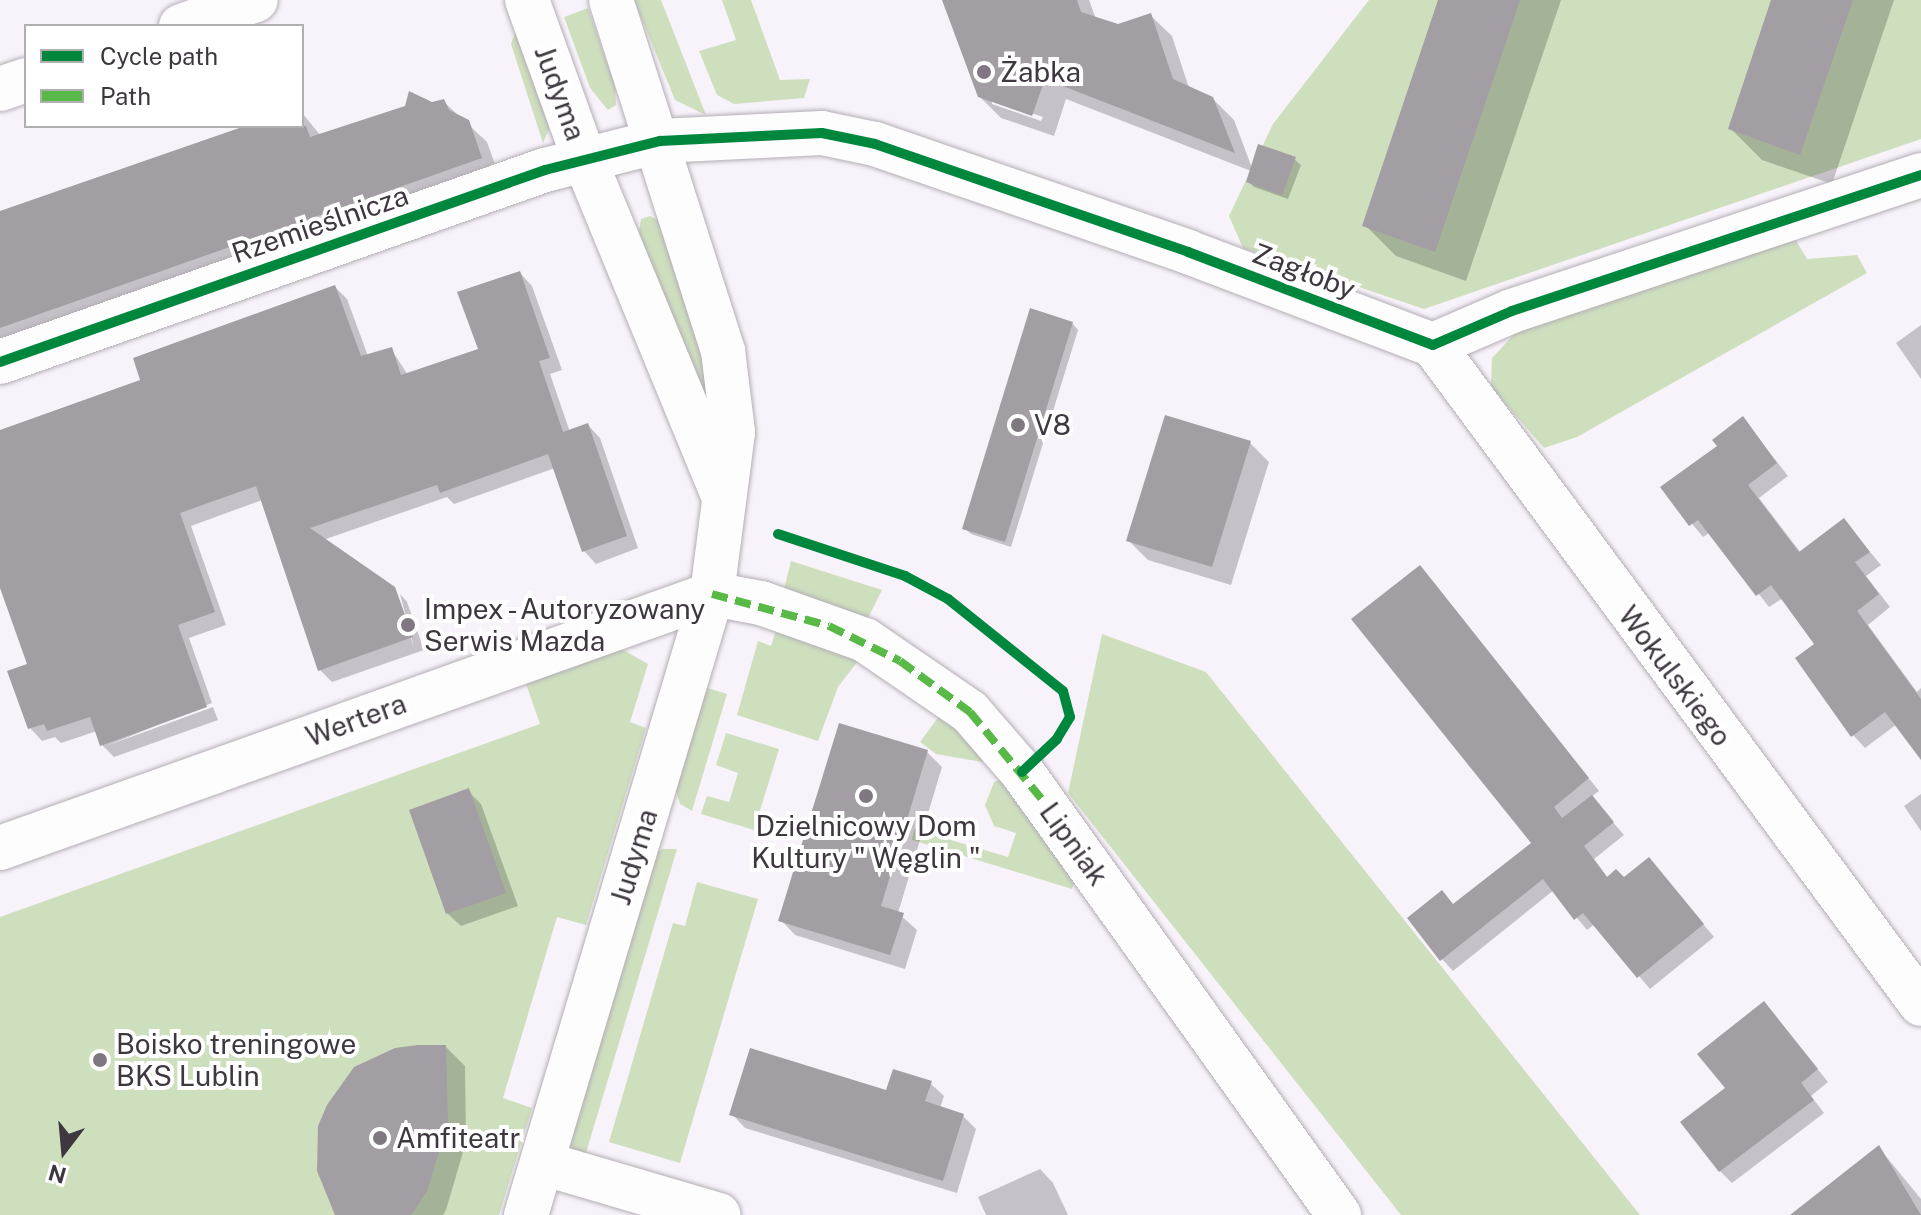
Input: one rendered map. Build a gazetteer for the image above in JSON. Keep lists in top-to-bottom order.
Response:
{
  "streets": {
    "street": [
      "Judyma",
      "Rzemieślnicza",
      "Zagłoby",
      "Wokulskiego",
      "Wertera",
      "Lipniak"
    ]
  },
  "crossings": [
    ["Judyma", "Rzemieślnicza"],
    ["Judyma", "Zagłoby"],
    ["Judyma", "Wertera"],
    ["Judyma", "Lipniak"],
    ["Rzemieślnicza", "Zagłoby"],
    ["Zagłoby", "Wokulskiego"],
    ["Wertera", "Lipniak"]
  ],
  "places": [
    "Żabka",
    "V8",
    "Impex - Autoryzowany Serwis Mazda",
    "Dzielnicowy Dom Kultury \" Węglin \"",
    "Boisko treningowe BKS Lublin",
    "Amfiteatr"
  ],
  "legend": ["Cycle path", "Path"],
  "north": "bottom"
}
